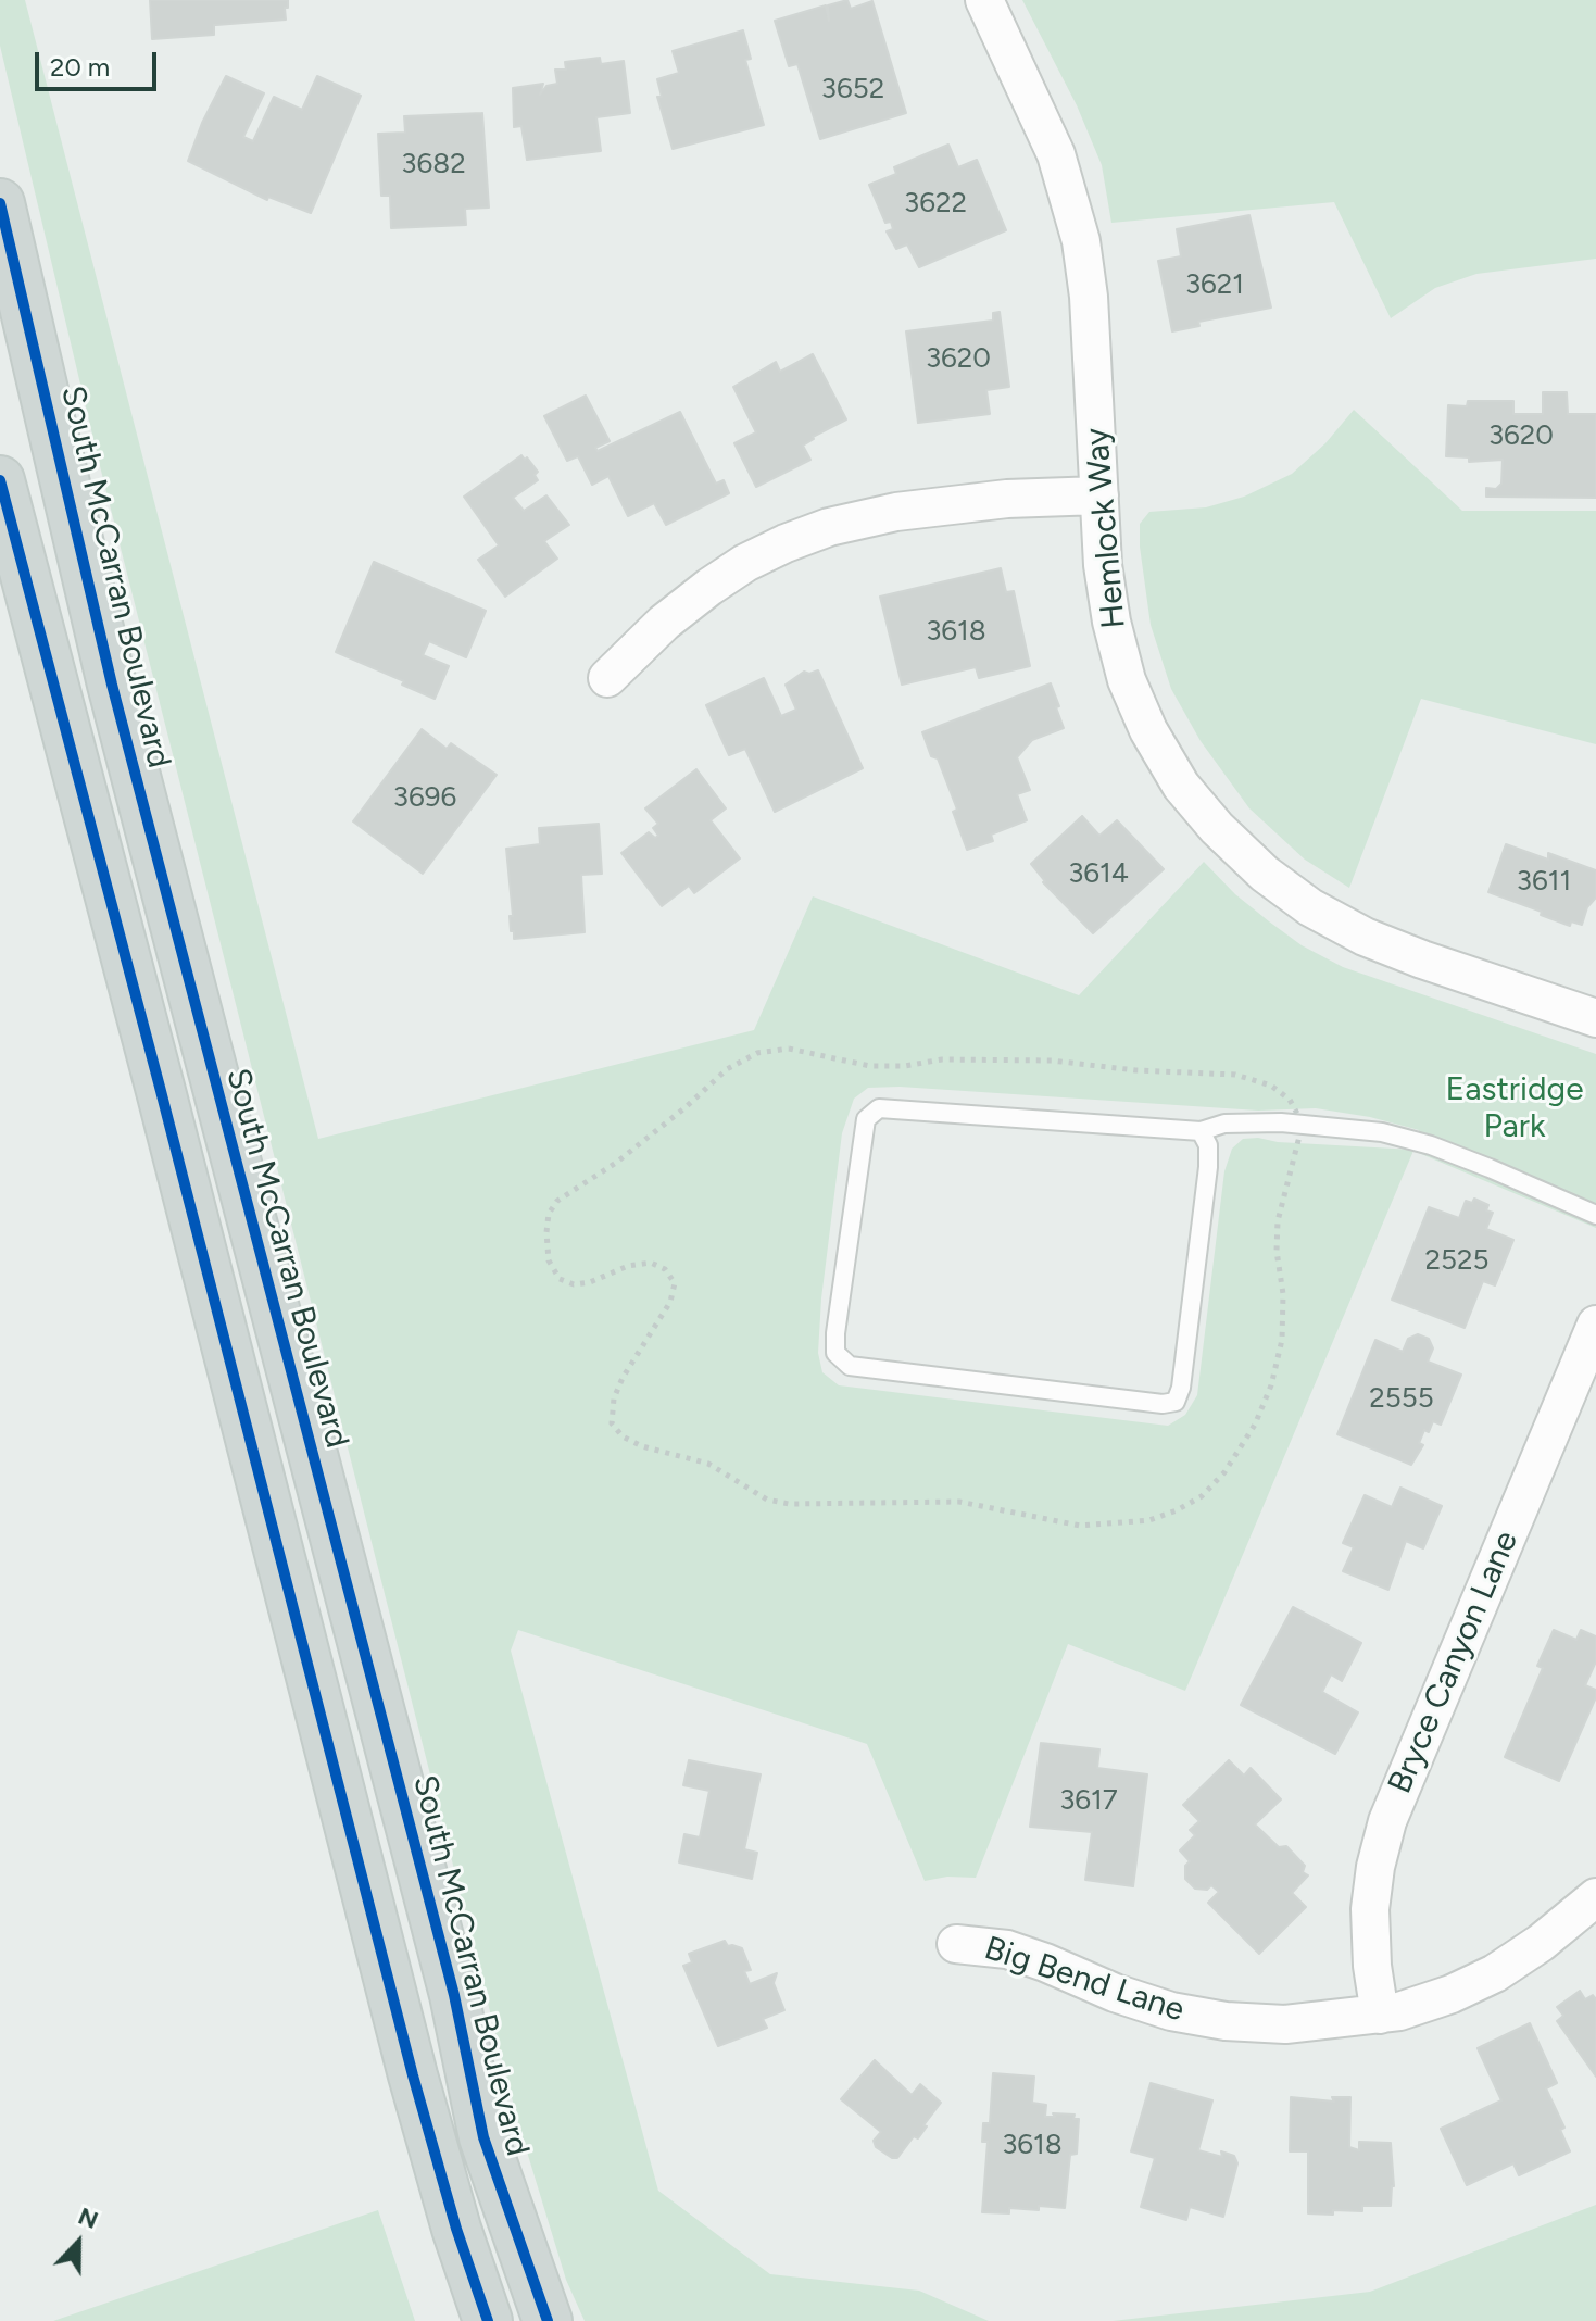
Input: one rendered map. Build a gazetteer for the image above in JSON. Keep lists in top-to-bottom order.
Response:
{
  "streets": {
    "main road": ["South McCarran Boulevard"],
    "street": ["Hemlock Way", "Bryce Canyon Lane", "Big Bend Lane"]
  },
  "crossings": [
    ["Bryce Canyon Lane", "Big Bend Lane"]
  ],
  "parks": ["Eastridge Park"],
  "house_numbers": [
    "3652",
    "3682",
    "3622",
    "3621",
    "3620",
    "3620",
    "3618",
    "3696",
    "3614",
    "3611",
    "2525",
    "2555",
    "3617",
    "3618"
  ],
  "scale_bar": "20 m",
  "north": "top"
}
